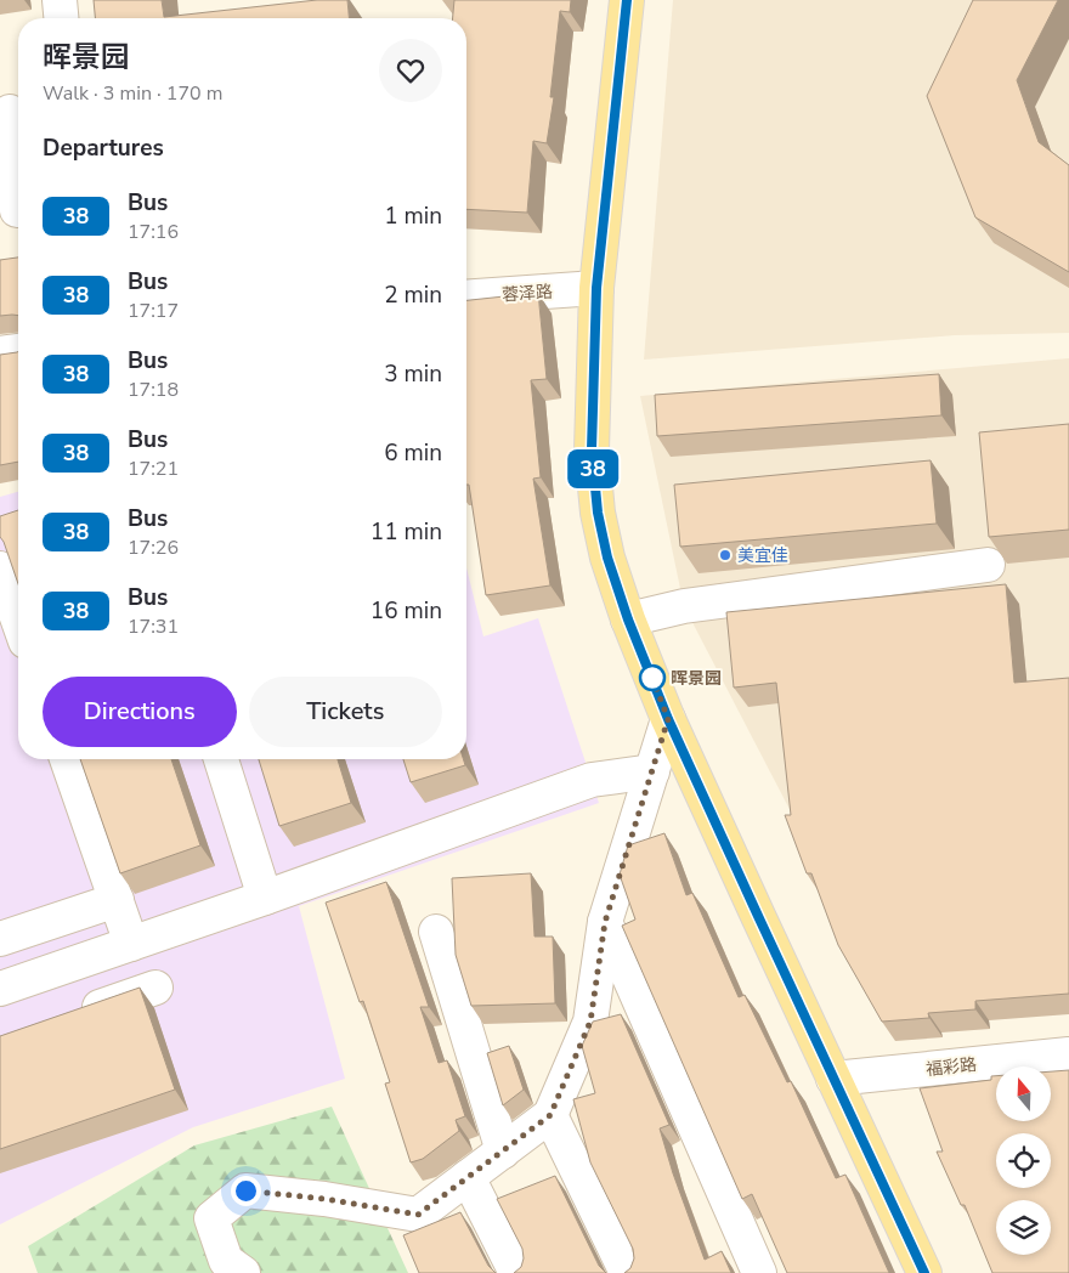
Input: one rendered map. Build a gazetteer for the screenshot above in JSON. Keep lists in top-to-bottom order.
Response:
{
  "streets": {
    "street": ["蓉泽路", "福彩路"]
  },
  "places": ["美宜佳", "晖景园"],
  "lines": ["bus line 38"],
  "north": "top",
  "page": {
    "on_map": "38",
    "heading": [
      ["晖景园", "Walk · 3 min · 170 m"],
      "Departures"
    ],
    "list": [
      {
        "mark": "38",
        "name": "Bus",
        "note": "17:16",
        "value": "1 min"
      },
      {
        "mark": "38",
        "name": "Bus",
        "note": "17:17",
        "value": "2 min"
      },
      {
        "mark": "38",
        "name": "Bus",
        "note": "17:18",
        "value": "3 min"
      },
      {
        "mark": "38",
        "name": "Bus",
        "note": "17:21",
        "value": "6 min"
      },
      {
        "mark": "38",
        "name": "Bus",
        "note": "17:26",
        "value": "11 min"
      },
      {
        "mark": "38",
        "name": "Bus",
        "note": "17:31",
        "value": "16 min"
      }
    ],
    "buttons": ["Directions", "Tickets"]
  }
}
